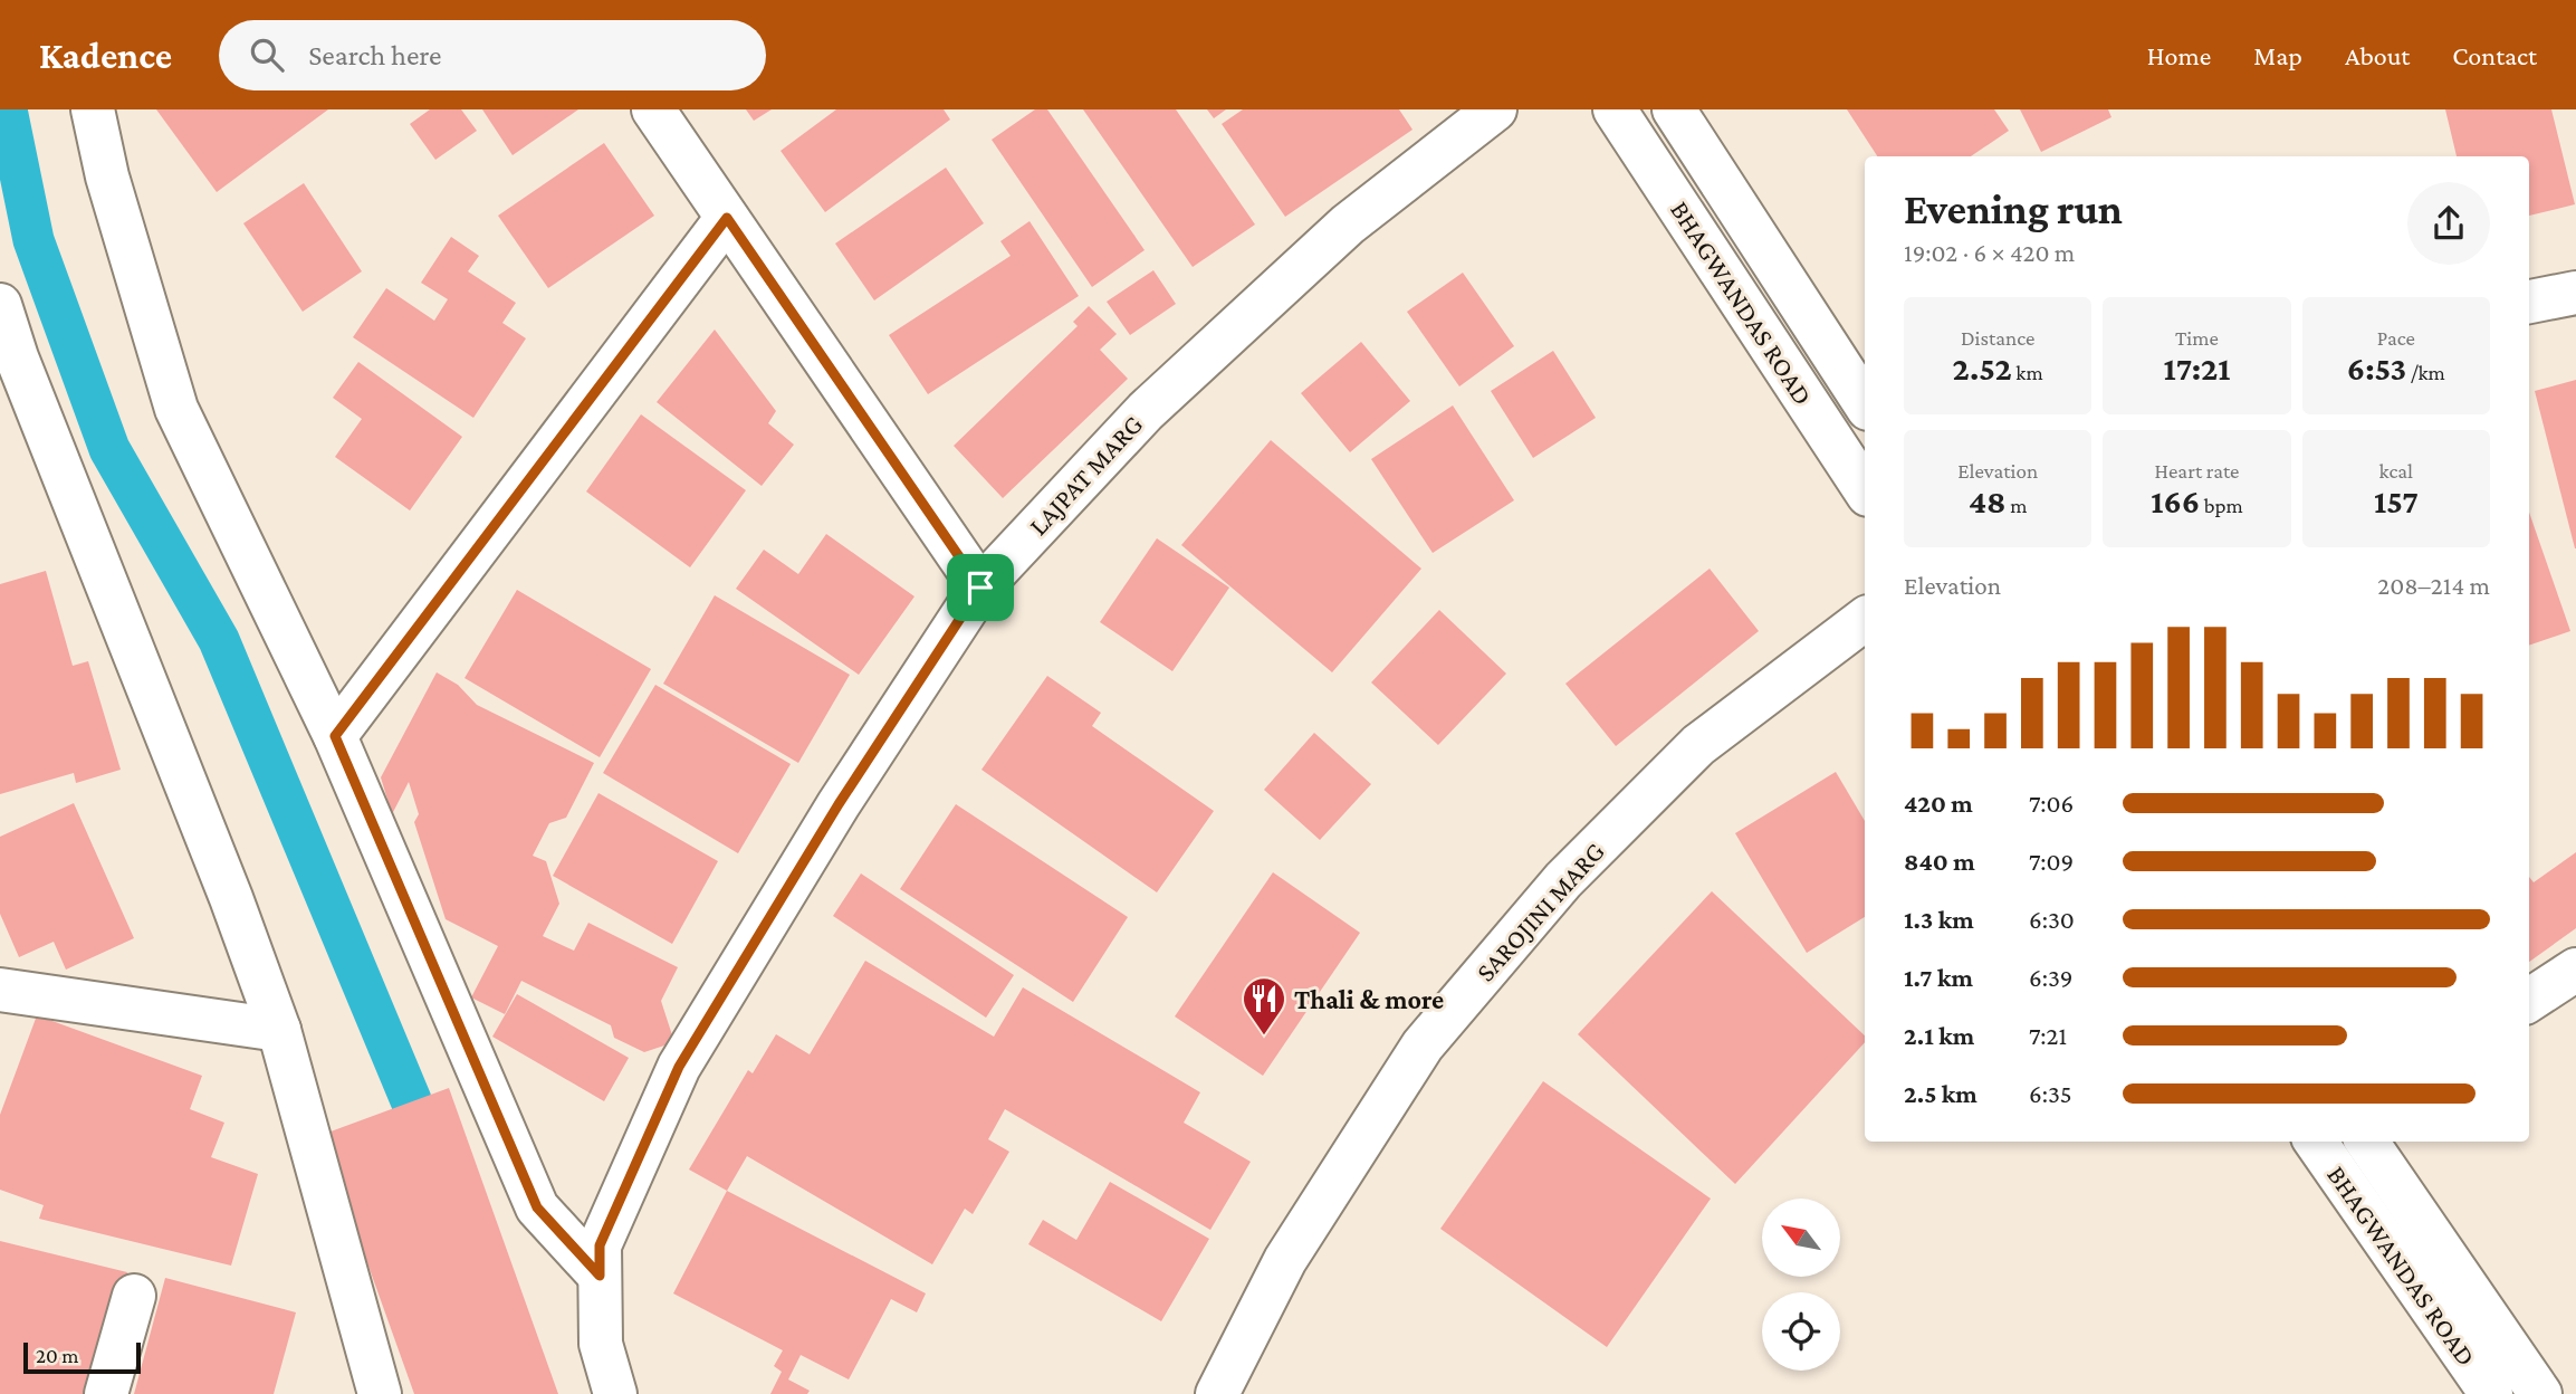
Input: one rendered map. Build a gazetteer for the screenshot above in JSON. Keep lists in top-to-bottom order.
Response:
{
  "streets": {
    "street": ["BHAGWANDAS ROAD", "LAJPAT MARG", "SAROJINI MARG"]
  },
  "places": {
    "restaurant": ["Thali & more"]
  },
  "scale_bar": "20 m",
  "north": "top left",
  "page": {
    "header": "Kadence",
    "search": "Search here",
    "nav": [
      "Home",
      "Map",
      "About",
      "Contact"
    ],
    "heading": ["Evening run", "19:02 · 6 × 420 m"],
    "stats": [
      ["Distance", "2.52 km"],
      ["Time", "17:21"],
      ["Pace", "6:53 /km"],
      ["Elevation", "48 m"],
      ["Heart rate", "166 bpm"],
      ["kcal", "157"]
    ],
    "chart": ["Elevation", "208–214 m"],
    "list": [
      {
        "name": "420 m",
        "note": "7:06"
      },
      {
        "name": "840 m",
        "note": "7:09"
      },
      {
        "name": "1.3 km",
        "note": "6:30"
      },
      {
        "name": "1.7 km",
        "note": "6:39"
      },
      {
        "name": "2.1 km",
        "note": "7:21"
      },
      {
        "name": "2.5 km",
        "note": "6:35"
      }
    ],
    "scale": "20 m"
  }
}
